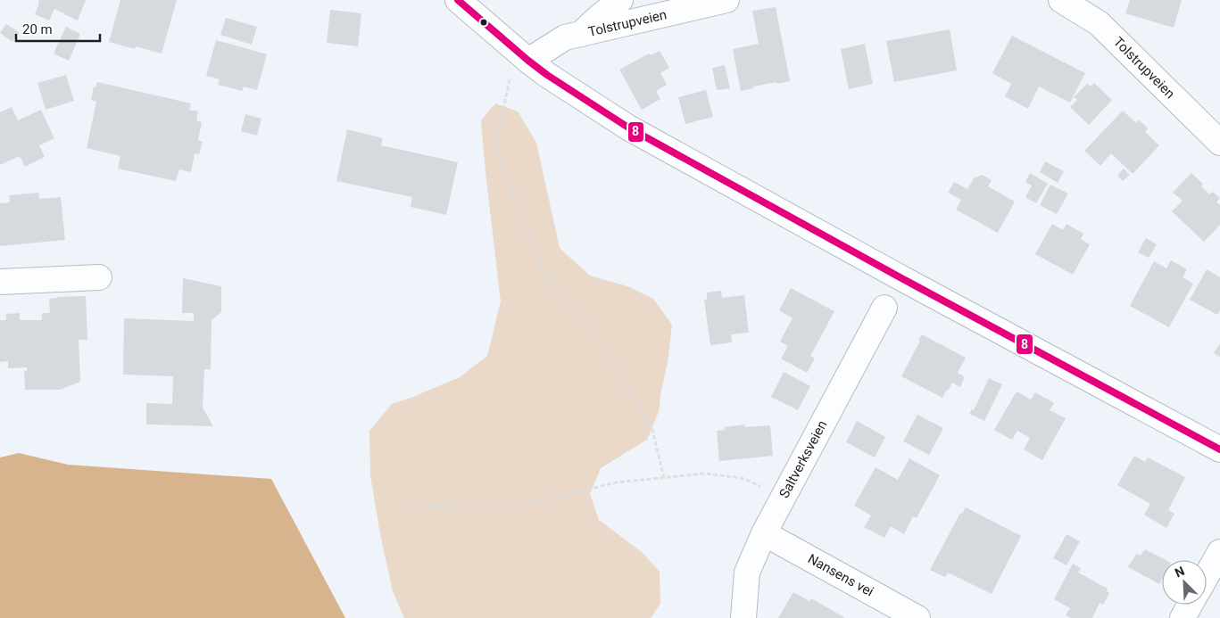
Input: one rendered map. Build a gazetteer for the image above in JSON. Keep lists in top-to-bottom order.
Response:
{
  "streets": {
    "street": ["Tolstrupveien", "Saltverksveien", "Nansens vei"]
  },
  "crossings": [
    ["Saltverksveien", "Nansens vei"]
  ],
  "lines": ["transit line 8"],
  "scale_bar": "20 m",
  "north": "top left"
}
